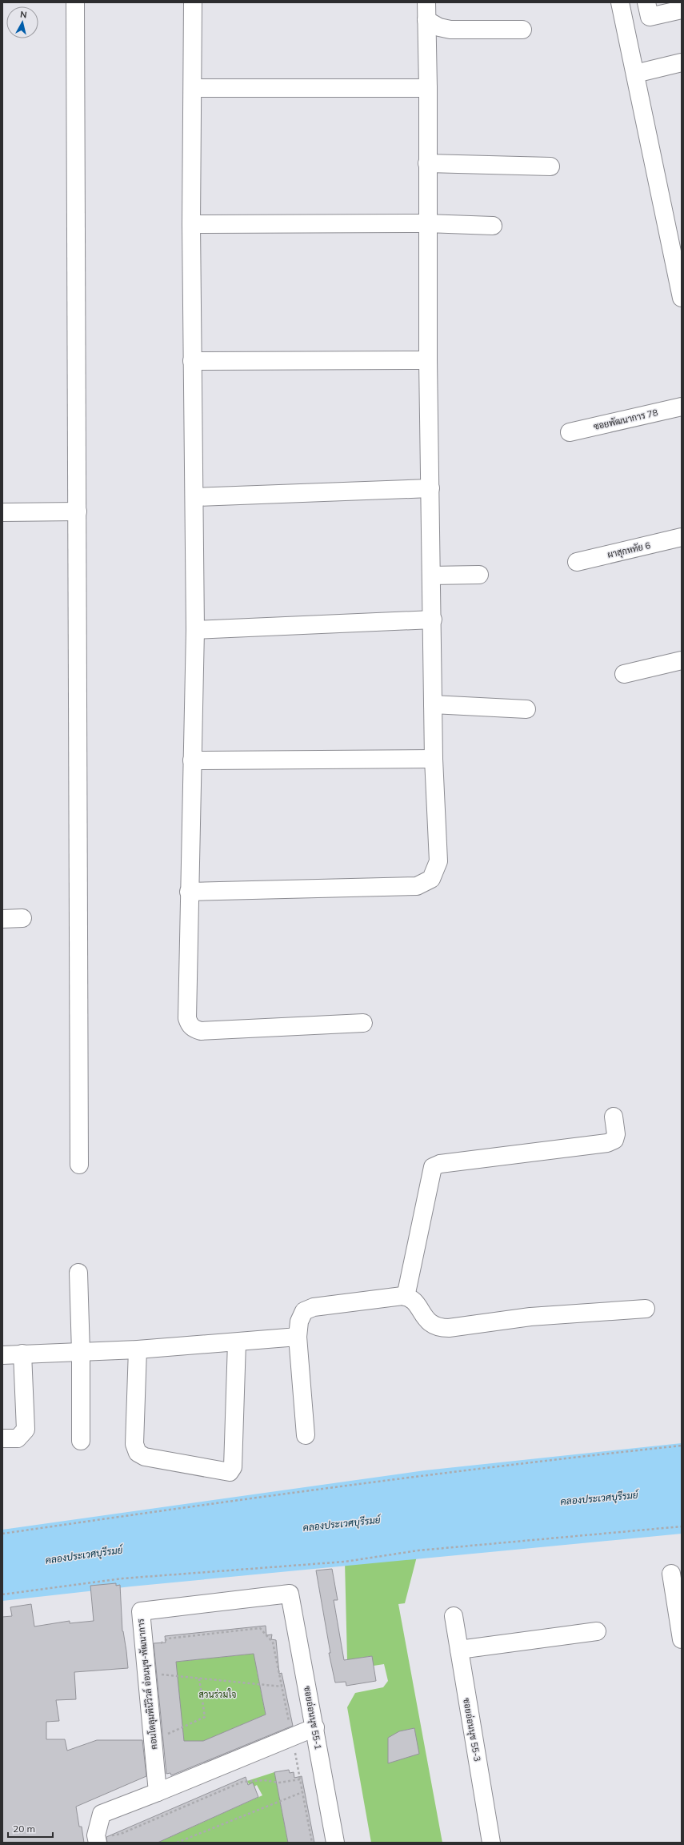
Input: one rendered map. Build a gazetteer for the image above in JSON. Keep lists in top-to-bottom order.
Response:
{
  "streets": {
    "street": [
      "ซอยพัฒนาการ 78",
      "ผาสุกหทัย 6",
      "คอนโดลุมพินีวิวล์ อ่อนนุช-พัฒนาการ",
      "ซอยอ่อนนุช 55-1",
      "ซอยอ่อนนุช 55-3"
    ]
  },
  "crossings": [
    ["คอนโดลุมพินีวิวล์ อ่อนนุช-พัฒนาการ", "ซอยอ่อนนุช 55-1"]
  ],
  "water": ["คลองประเวศบุรีรมย์"],
  "parks": ["สวนร่วมใจ"],
  "scale_bar": "20 m",
  "north": "top"
}
